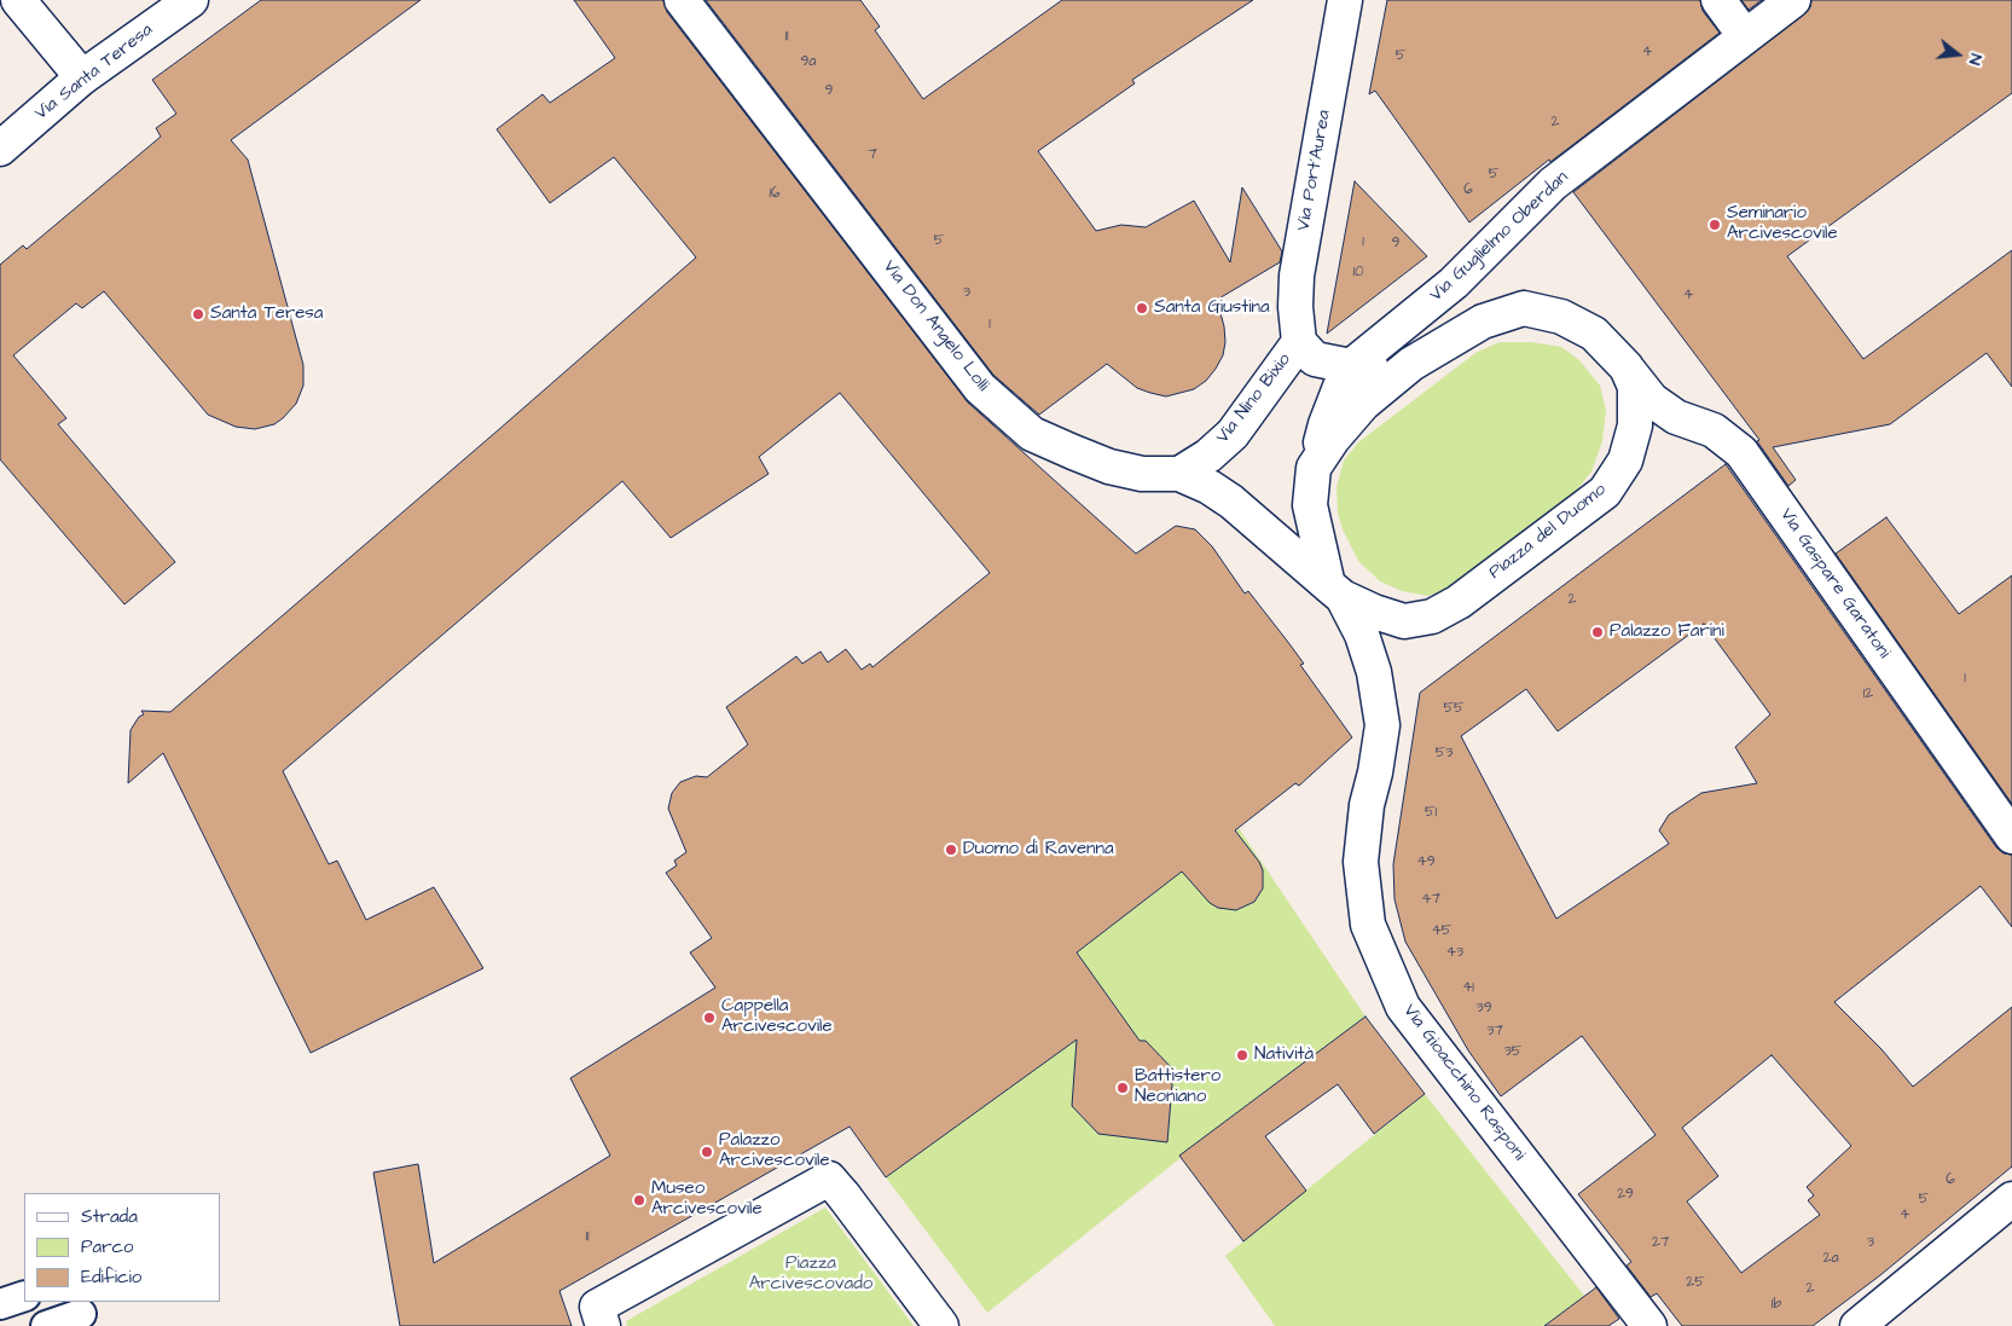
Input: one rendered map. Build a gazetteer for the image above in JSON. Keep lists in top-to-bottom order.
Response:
{
  "streets": {
    "street": [
      "Via Santa Teresa",
      "Via Port'Aurea",
      "Via Guglielmo Oberdan",
      "Via Don Angelo Lolli",
      "Via Nino Bixio",
      "Piazza del Duomo",
      "Via Gaspare Garatoni",
      "Via Gioacchino Rasponi"
    ]
  },
  "crossings": [
    ["Via Port'Aurea", "Via Nino Bixio"],
    ["Via Guglielmo Oberdan", "Piazza del Duomo"],
    ["Via Don Angelo Lolli", "Via Nino Bixio"],
    ["Via Don Angelo Lolli", "Piazza del Duomo"],
    ["Via Don Angelo Lolli", "Via Gioacchino Rasponi"],
    ["Piazza del Duomo", "Via Gaspare Garatoni"],
    ["Piazza del Duomo", "Via Gioacchino Rasponi"]
  ],
  "parks": ["Piazza Arcivescovado"],
  "places": [
    "Seminario Arcivescovile",
    "Santa Giustina",
    "Santa Teresa",
    "Palazzo Farini",
    "Duomo di Ravenna",
    "Cappella Arcivescovile",
    "Natività",
    "Battistero Neoniano",
    "Palazzo Arcivescovile",
    "Museo Arcivescovile"
  ],
  "house_numbers": [
    "11",
    "4",
    "5",
    "9a",
    "9",
    "2",
    "7",
    "5",
    "6",
    "16",
    "5",
    "1",
    "9",
    "10",
    "3",
    "4",
    "1",
    "2",
    "1",
    "12",
    "55",
    "53",
    "51",
    "49",
    "47",
    "45",
    "43",
    "41",
    "39",
    "37",
    "35",
    "6",
    "29",
    "5",
    "4",
    "11",
    "27",
    "3",
    "2a",
    "25",
    "2",
    "1b"
  ],
  "legend": ["Strada", "Parco", "Edificio"],
  "north": "right"
}
